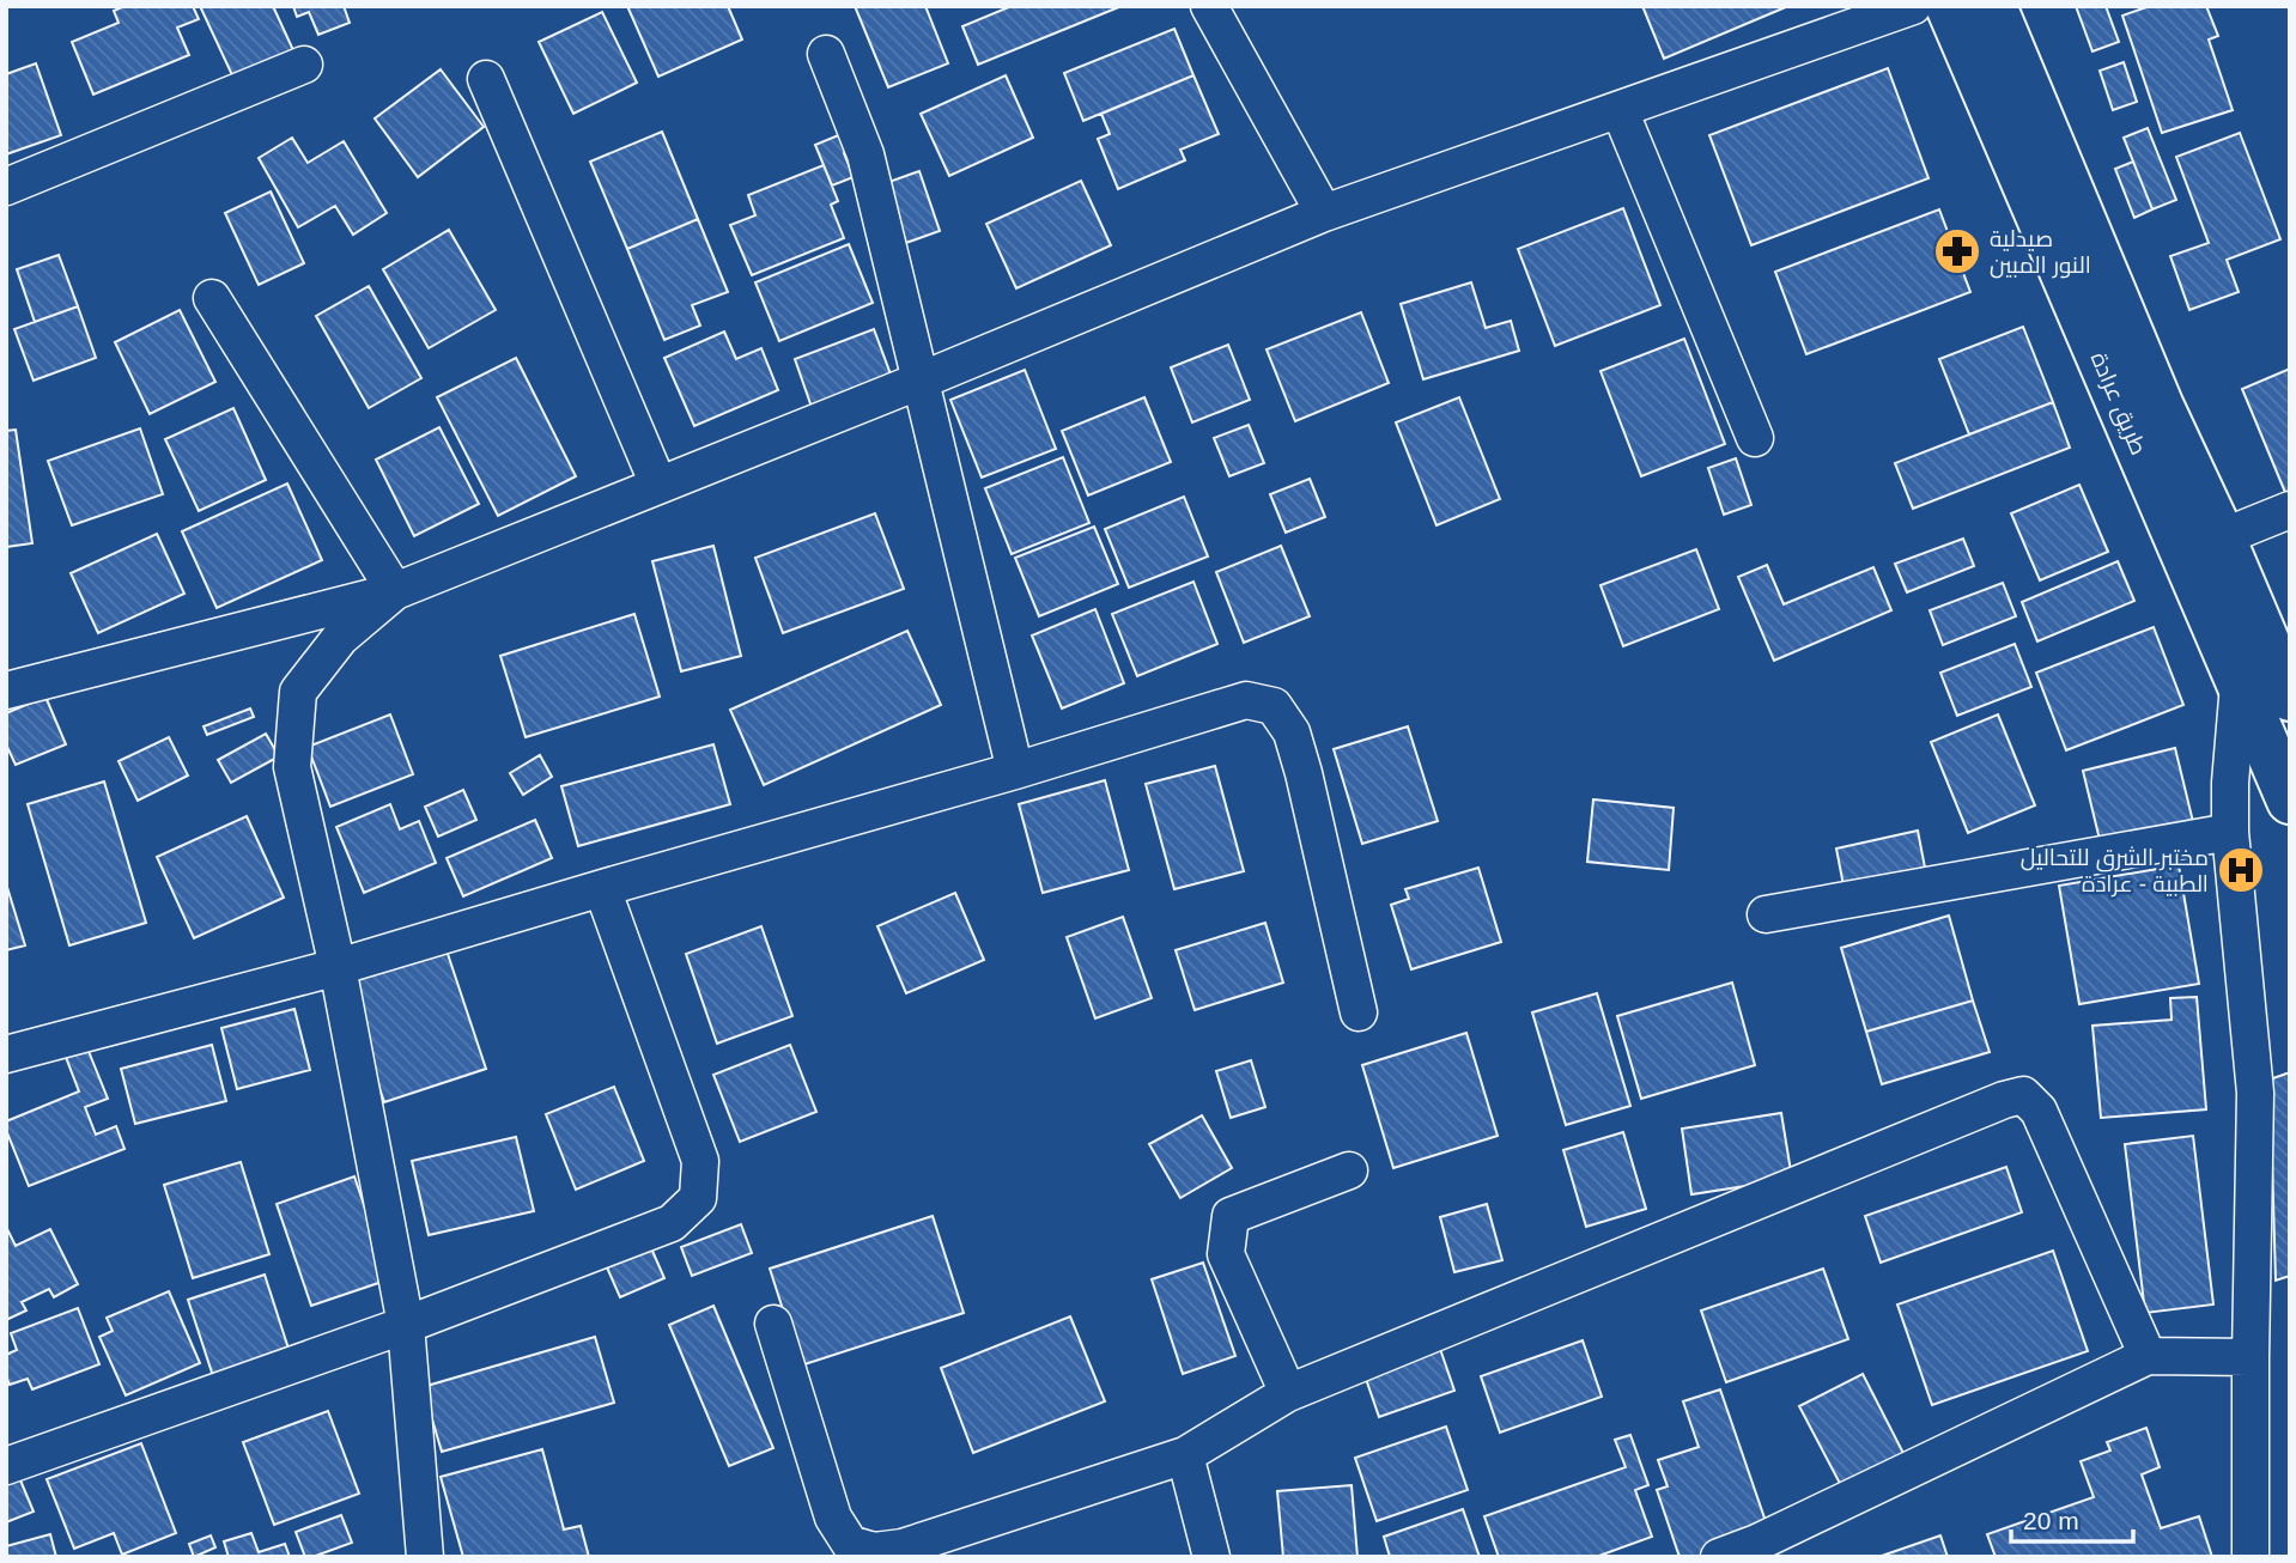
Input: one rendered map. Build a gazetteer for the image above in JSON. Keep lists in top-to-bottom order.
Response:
{
  "streets": {
    "main road": ["طريق عرادة"]
  },
  "places": {
    "pharmacy": ["صيدلية النور المبين"],
    "hospital": ["مختبر الشرق للتحاليل الطبية - عرادة"]
  },
  "scale_bar": "20 m"
}
